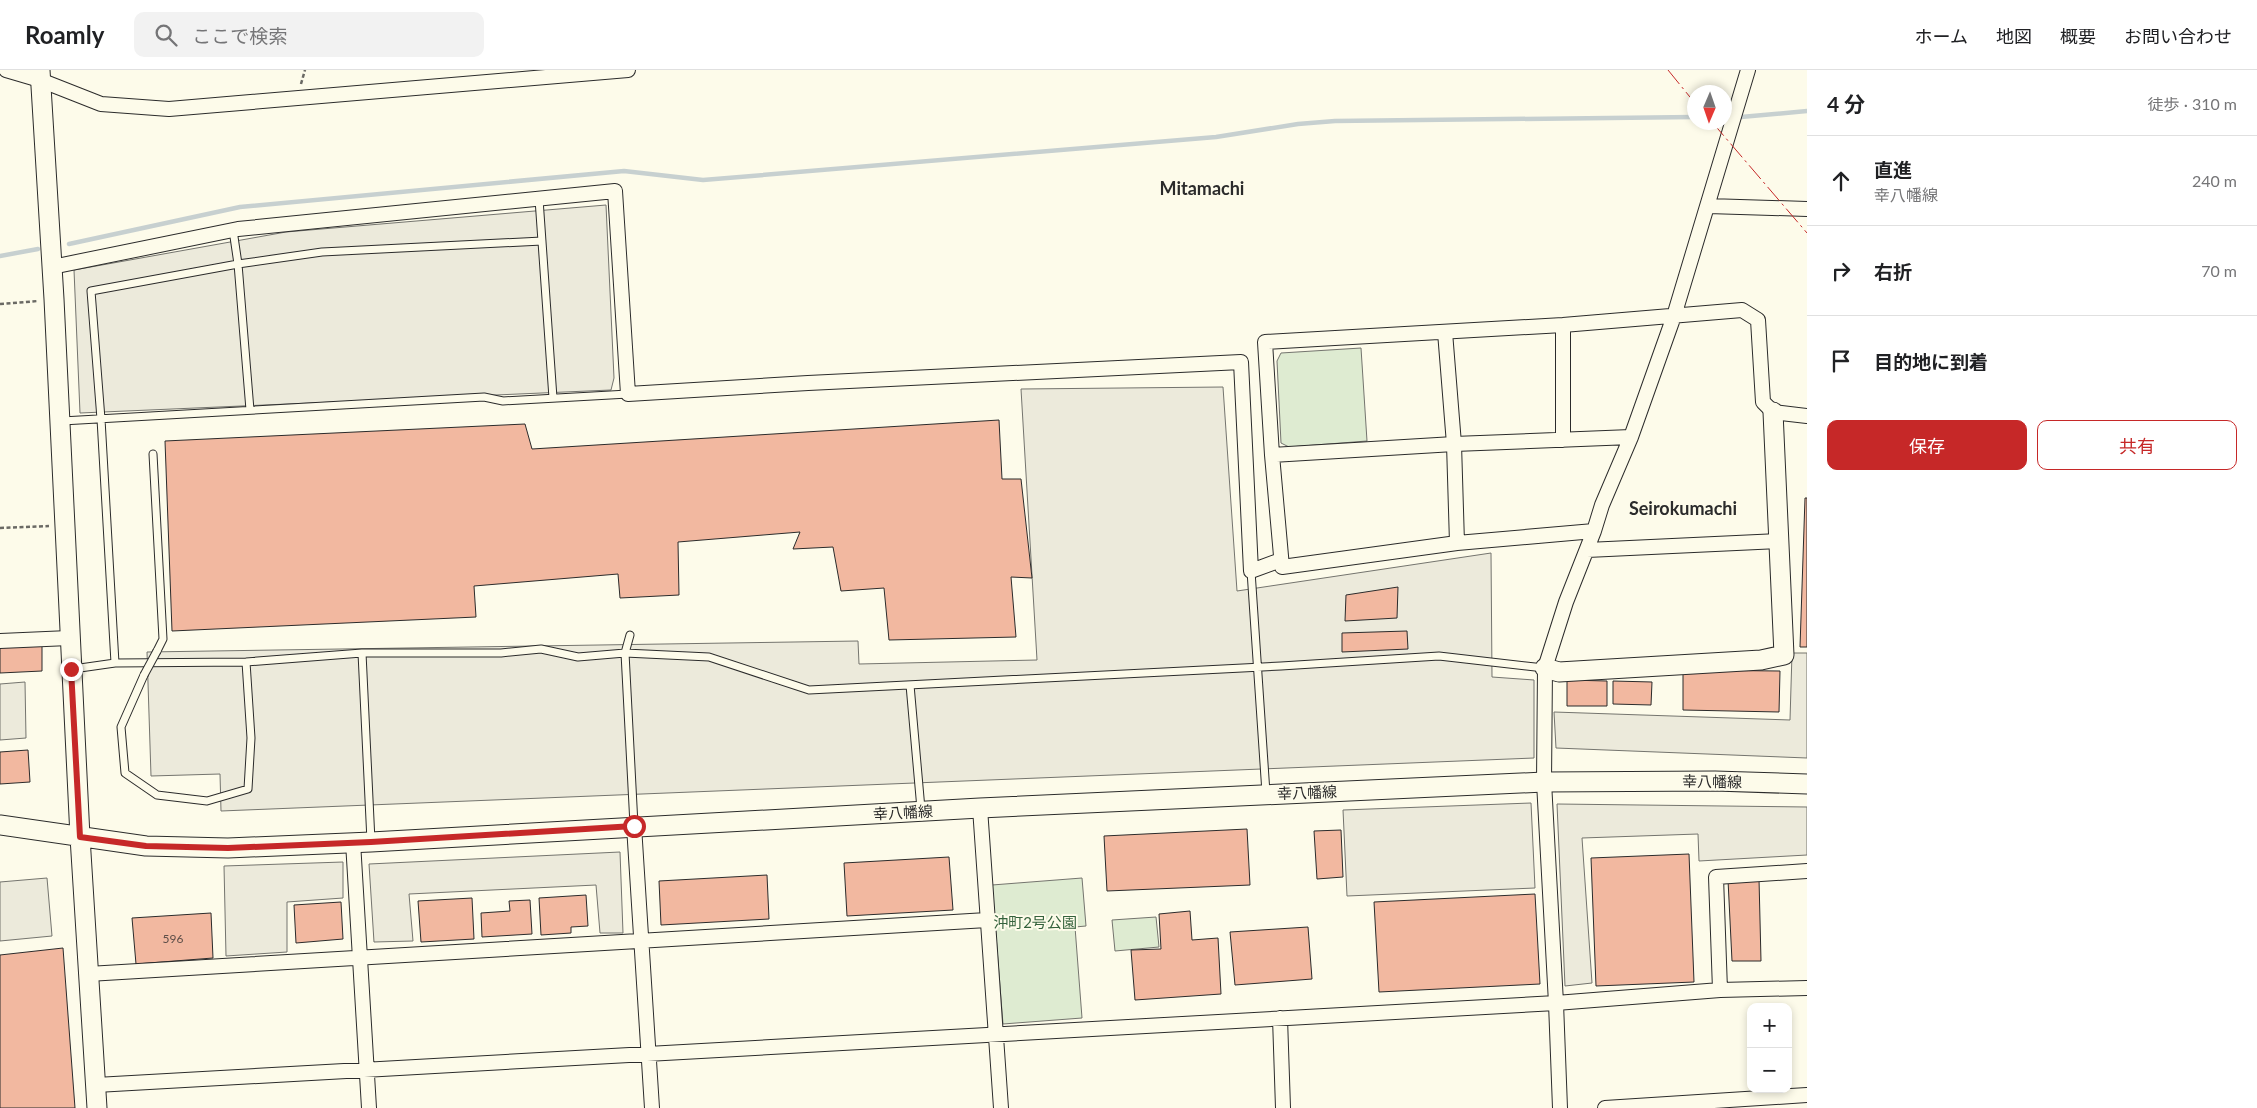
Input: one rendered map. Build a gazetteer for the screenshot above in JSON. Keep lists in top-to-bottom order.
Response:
{
  "streets": {
    "street": ["幸八幡線"]
  },
  "districts": ["Mitamachi", "Seirokumachi"],
  "parks": ["沖町2号公園"],
  "house_numbers": ["596"],
  "north": "bottom",
  "page": {
    "header": "Roamly",
    "search": "ここで検索",
    "nav": [
      "ホーム",
      "地図",
      "概要",
      "お問い合わせ"
    ],
    "heading": ["4 分", "徒歩 · 310 m"],
    "list": [
      ["直進", "幸八幡線", "240 m"],
      ["右折", "70 m"],
      "目的地に到着"
    ],
    "buttons": ["保存", "共有"],
    "map_buttons": ["+", "−"]
  }
}
